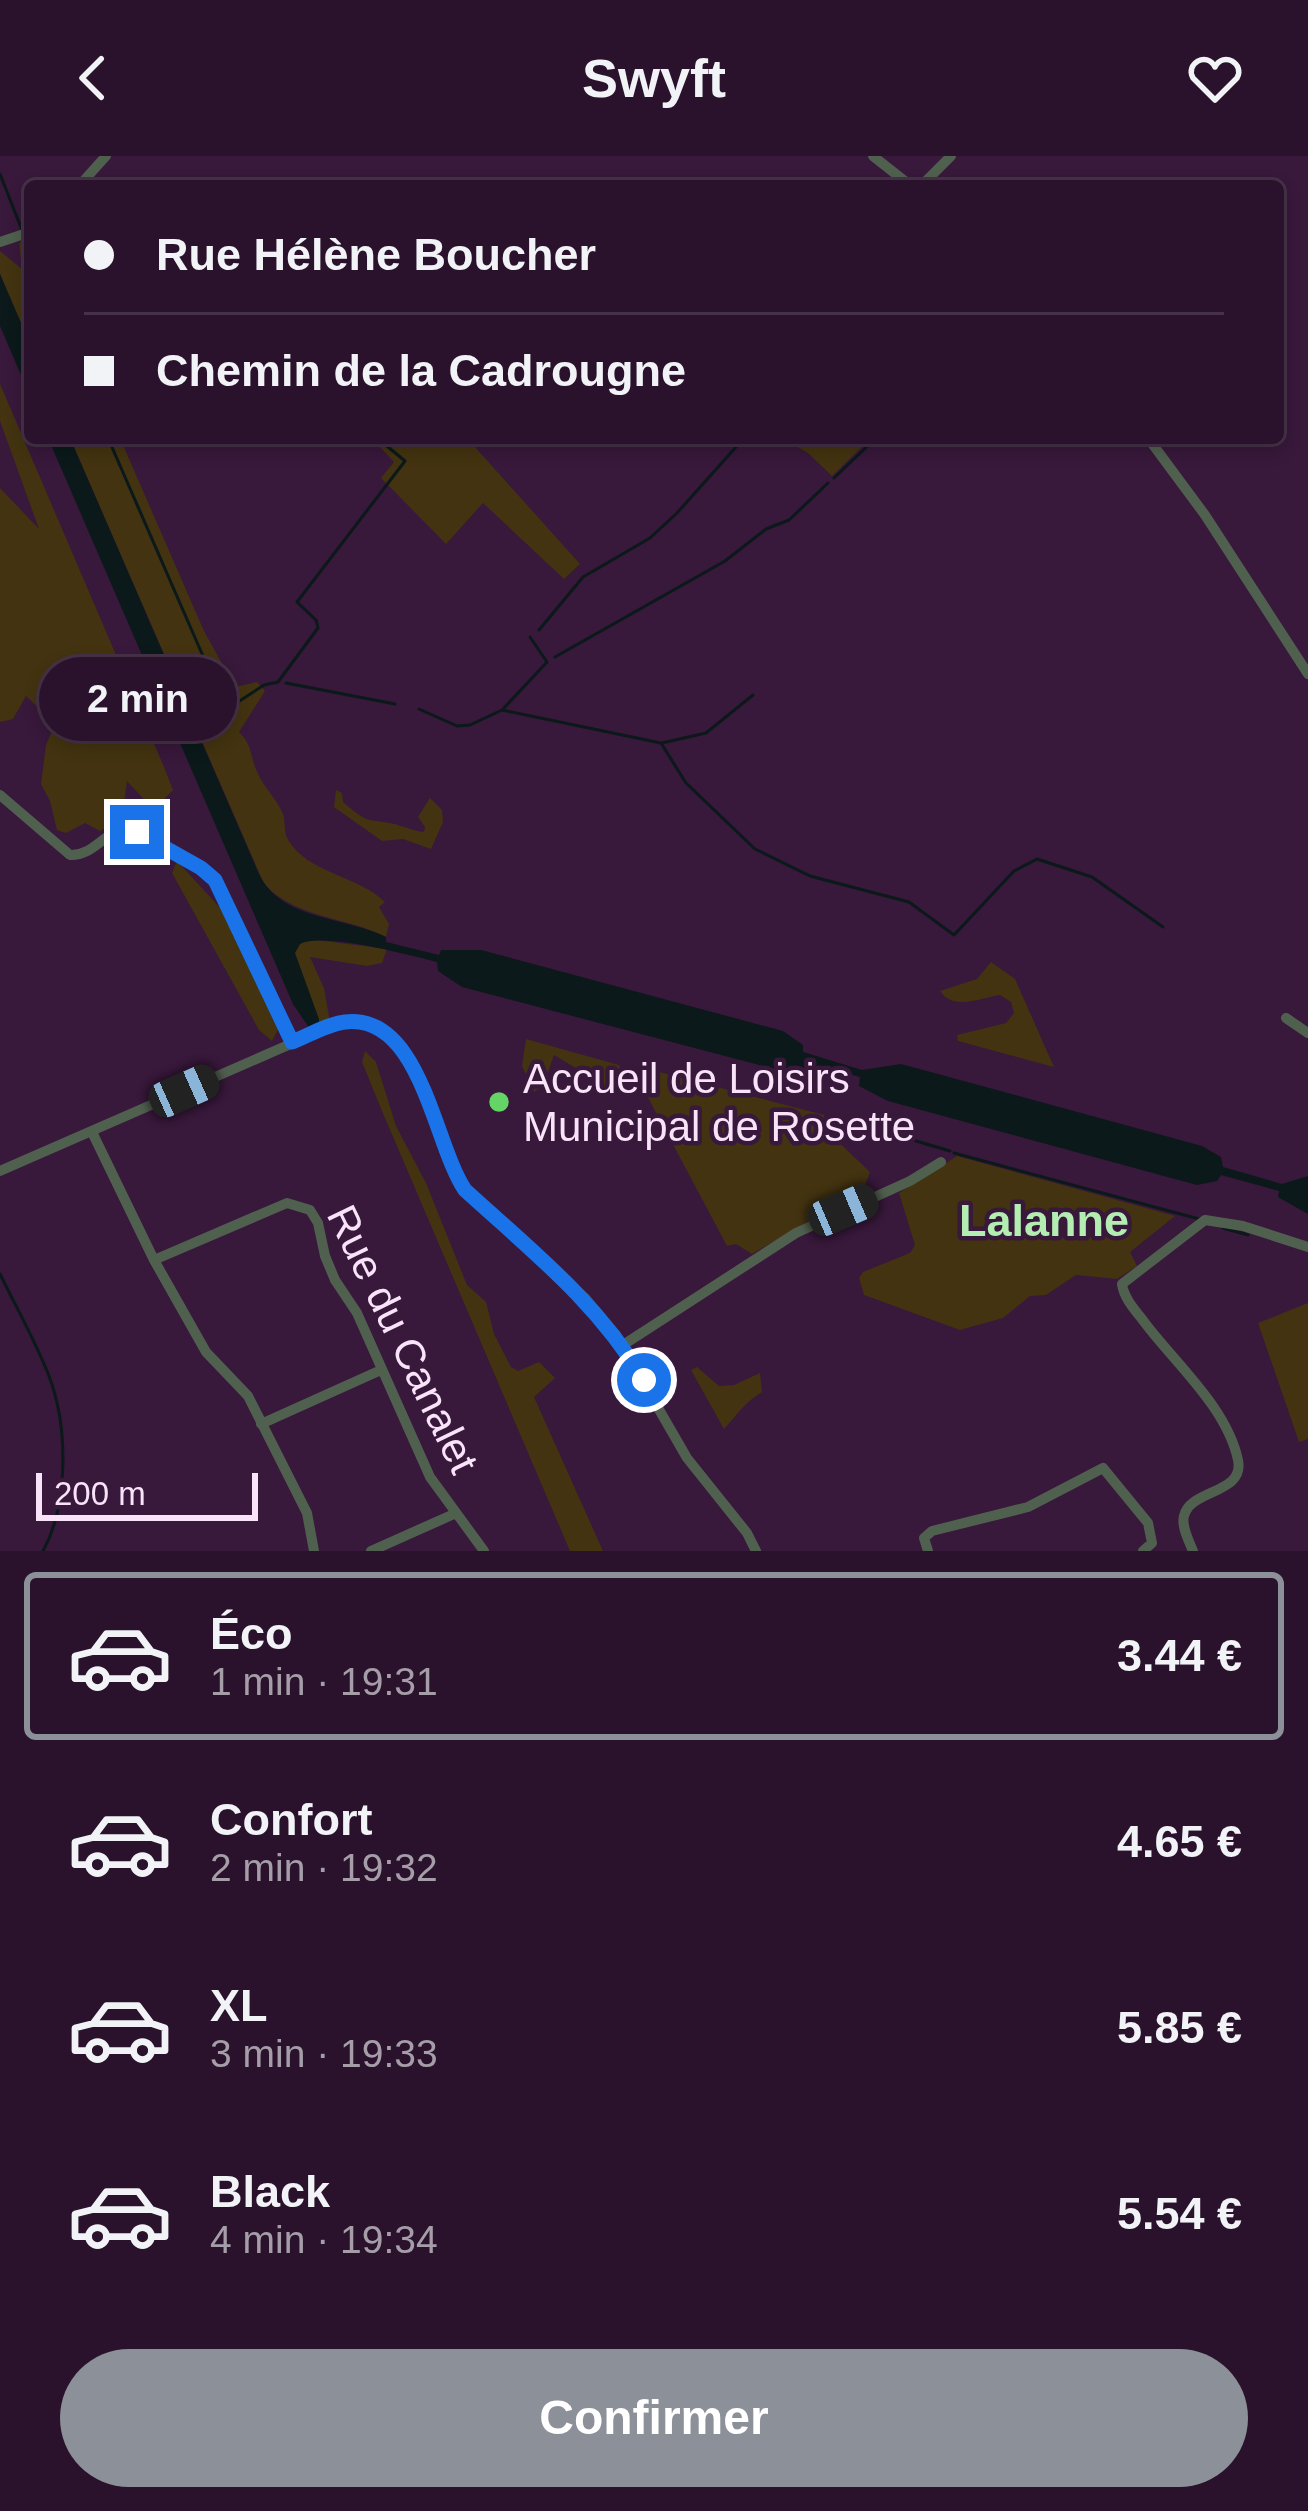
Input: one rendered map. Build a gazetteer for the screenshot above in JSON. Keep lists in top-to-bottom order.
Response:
{
  "streets": {
    "street": ["Rue du Canalet"]
  },
  "districts": ["Lalanne"],
  "places": ["Accueil de Loisirs Municipal de Rosette"],
  "scale_bar": "200 m",
  "page": {
    "header": "Swyft",
    "banner": ["Rue Hélène Boucher", "Chemin de la Cadrougne"],
    "bubble": "2 min",
    "scale": "200 m",
    "list": [
      {
        "name": "Éco",
        "note": "1 min · 19:31",
        "value": "3.44 €"
      },
      {
        "name": "Confort",
        "note": "2 min · 19:32",
        "value": "4.65 €"
      },
      {
        "name": "XL",
        "note": "3 min · 19:33",
        "value": "5.85 €"
      },
      {
        "name": "Black",
        "note": "4 min · 19:34",
        "value": "5.54 €"
      }
    ],
    "buttons": "Confirmer"
  }
}
